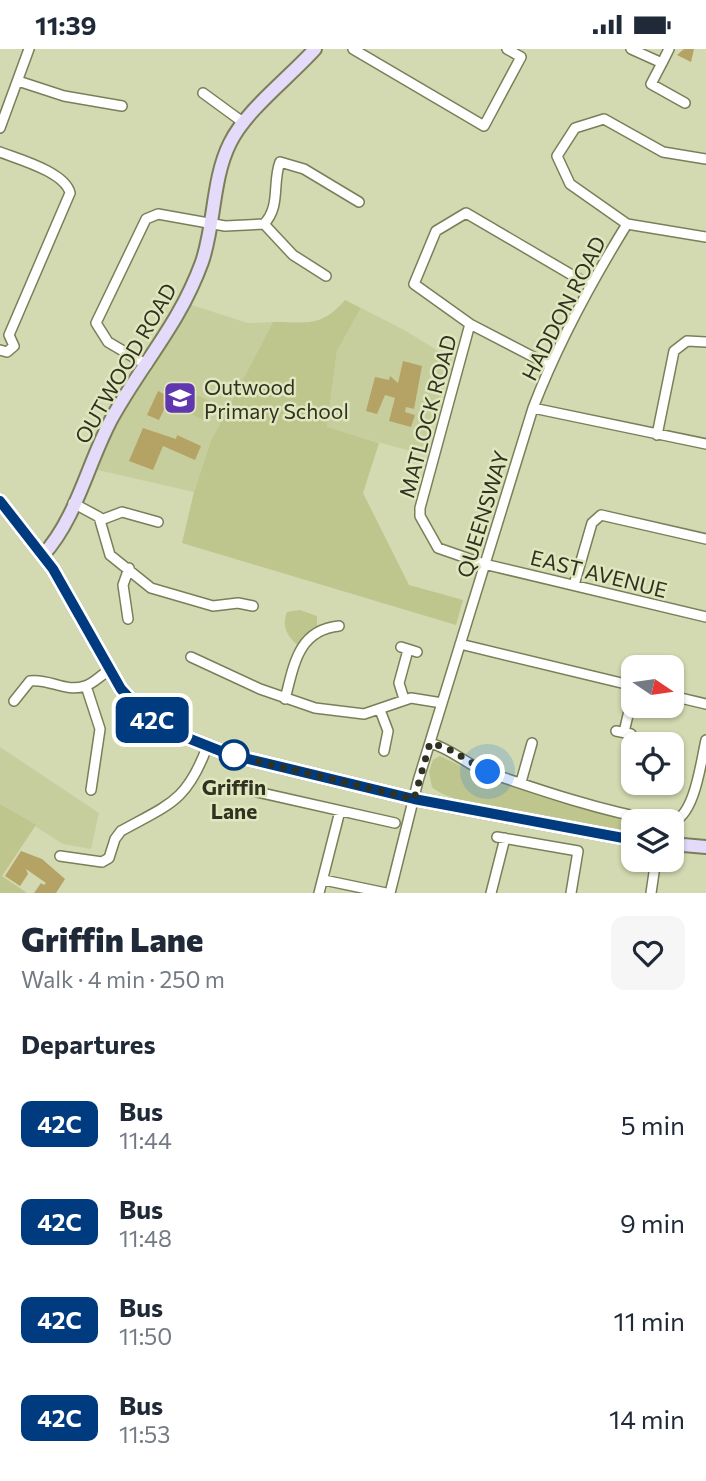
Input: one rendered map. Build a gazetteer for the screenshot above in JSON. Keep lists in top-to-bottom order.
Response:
{
  "streets": {
    "main road": ["OUTWOOD ROAD"],
    "street": [
      "HADDON ROAD",
      "MATLOCK ROAD",
      "QUEENSWAY",
      "EAST AVENUE"
    ]
  },
  "crossings": [
    ["HADDON ROAD", "QUEENSWAY"],
    ["MATLOCK ROAD", "QUEENSWAY"],
    ["MATLOCK ROAD", "EAST AVENUE"],
    ["QUEENSWAY", "EAST AVENUE"]
  ],
  "places": {
    "school or university": ["Outwood Primary School"],
    "other": ["Griffin Lane"]
  },
  "lines": ["bus line 42C"],
  "north": "right",
  "page": {
    "status": "11:39",
    "on_map": "42C",
    "heading": [
      ["Griffin Lane", "Walk · 4 min · 250 m"],
      "Departures"
    ],
    "list": [
      {
        "mark": "42C",
        "name": "Bus",
        "note": "11:44",
        "value": "5 min"
      },
      {
        "mark": "42C",
        "name": "Bus",
        "note": "11:48",
        "value": "9 min"
      },
      {
        "mark": "42C",
        "name": "Bus",
        "note": "11:50",
        "value": "11 min"
      },
      {
        "mark": "42C",
        "name": "Bus",
        "note": "11:53",
        "value": "14 min"
      }
    ]
  }
}
